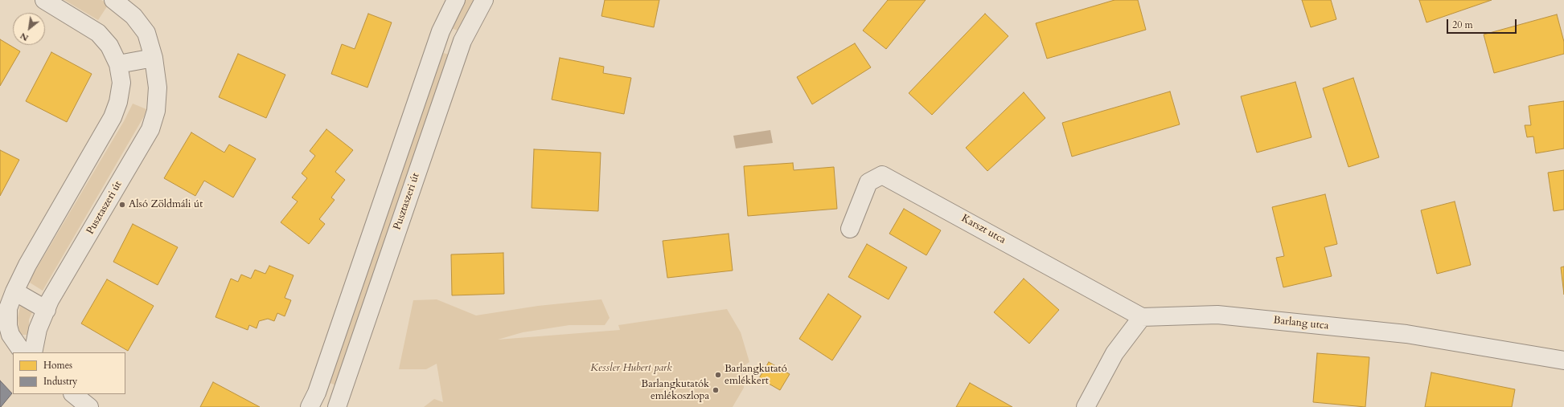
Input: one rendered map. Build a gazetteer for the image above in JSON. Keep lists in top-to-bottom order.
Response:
{
  "streets": {
    "street": ["Pusztaszeri út", "Karszt utca", "Barlang utca"]
  },
  "crossings": [
    ["Karszt utca", "Barlang utca"]
  ],
  "parks": ["Kessler Hubert park"],
  "places": ["Alsó Zöldmáli út", "Barlangkutató emlékkert", "Barlangkutatók emlékoszlopa"],
  "legend": ["Homes", "Industry"],
  "scale_bar": "20 m",
  "north": "bottom left"
}
